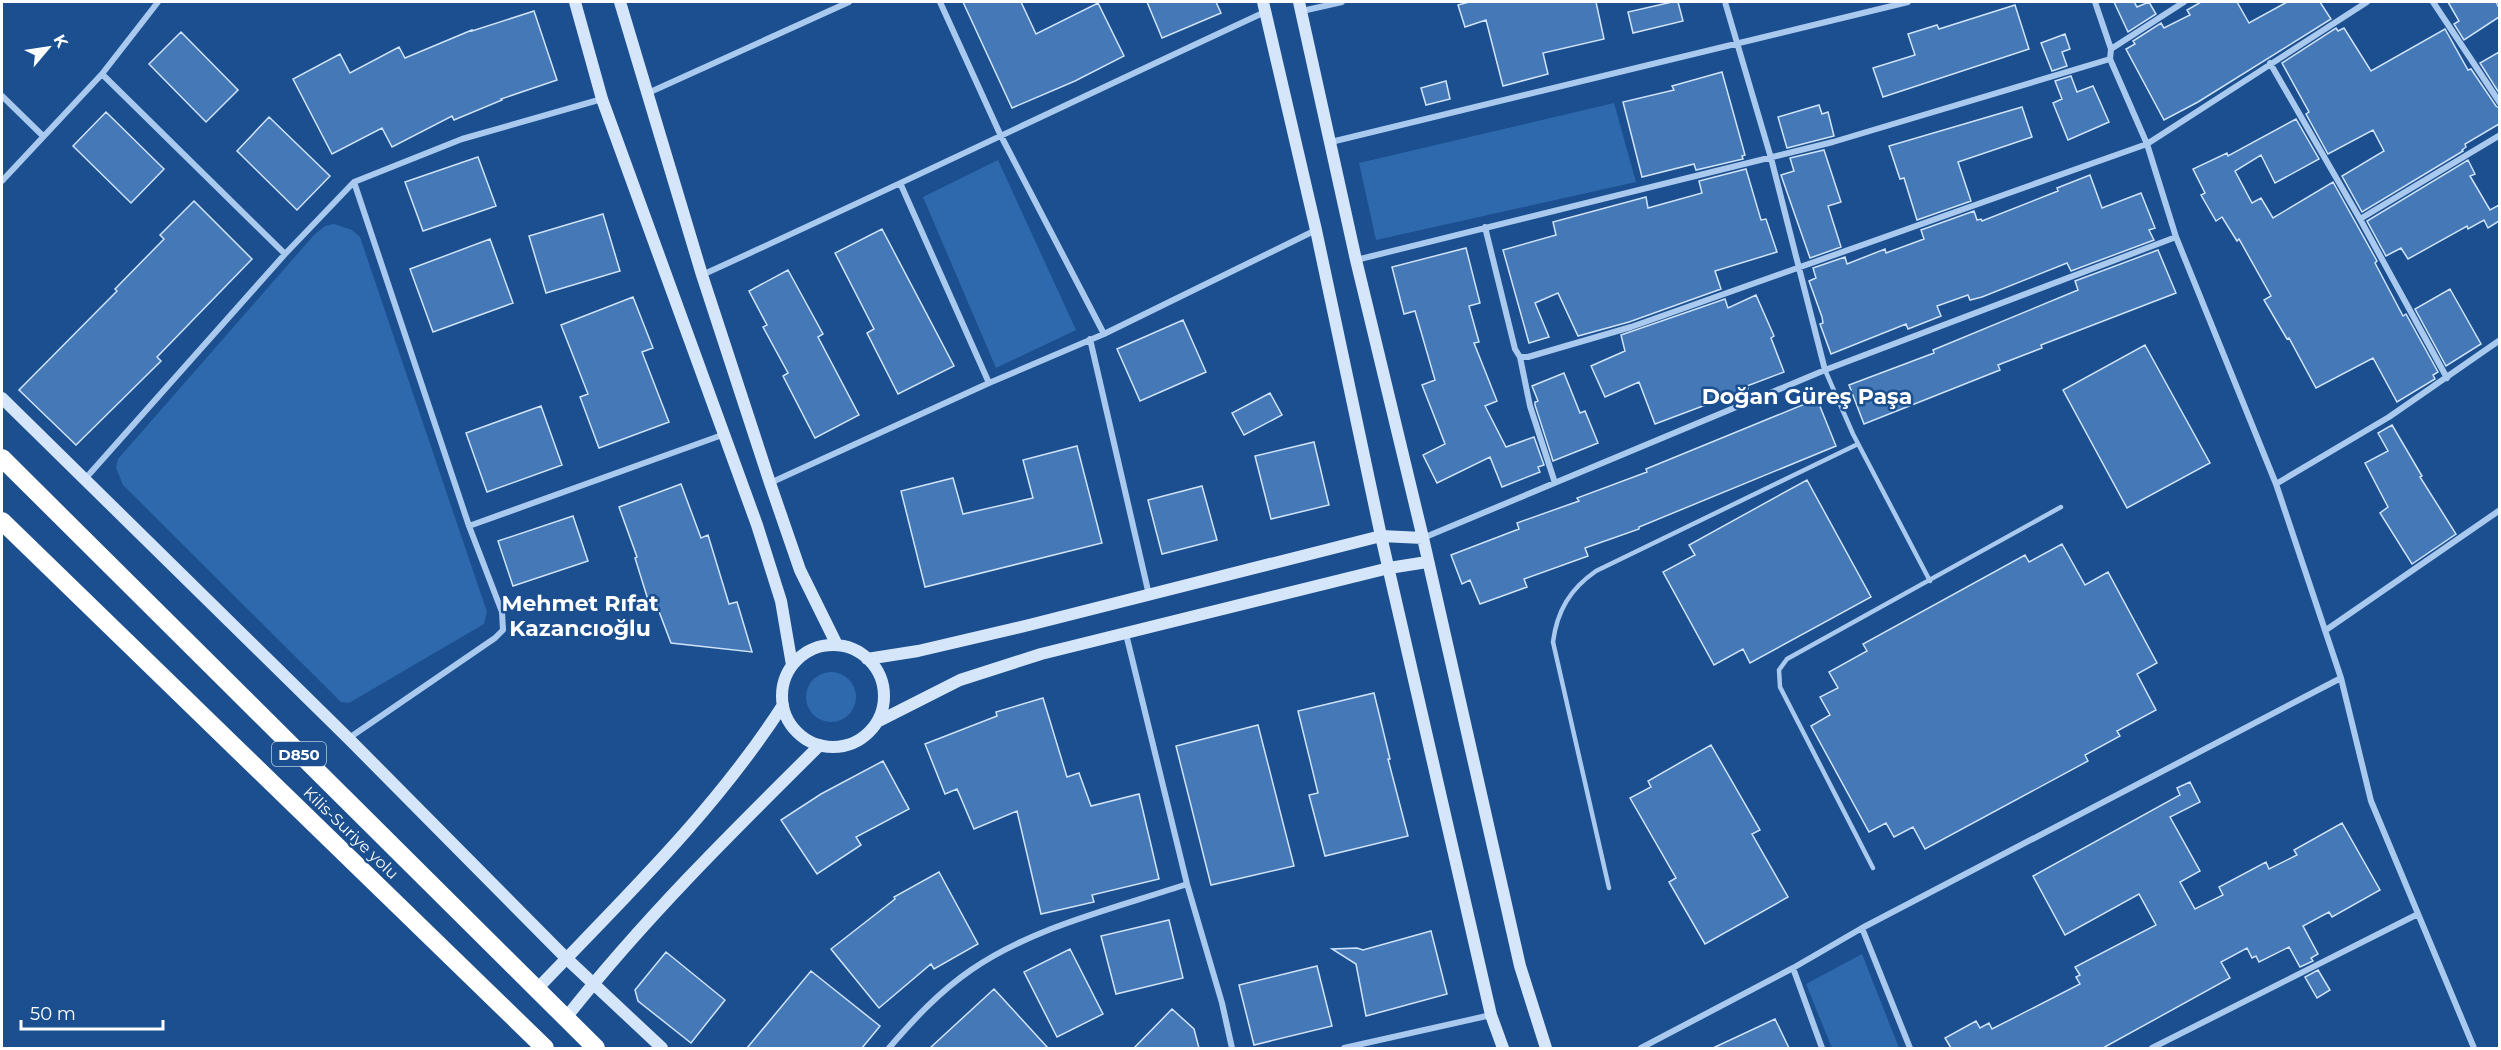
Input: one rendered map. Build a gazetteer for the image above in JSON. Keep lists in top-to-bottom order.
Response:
{
  "streets": {
    "highway": ["D850", "Kilis-Suriye yolu"]
  },
  "districts": ["Doğan Güreş Paşa", "Mehmet Rıfat Kazancıoğlu"],
  "scale_bar": "50 m",
  "north": "top right"
}
